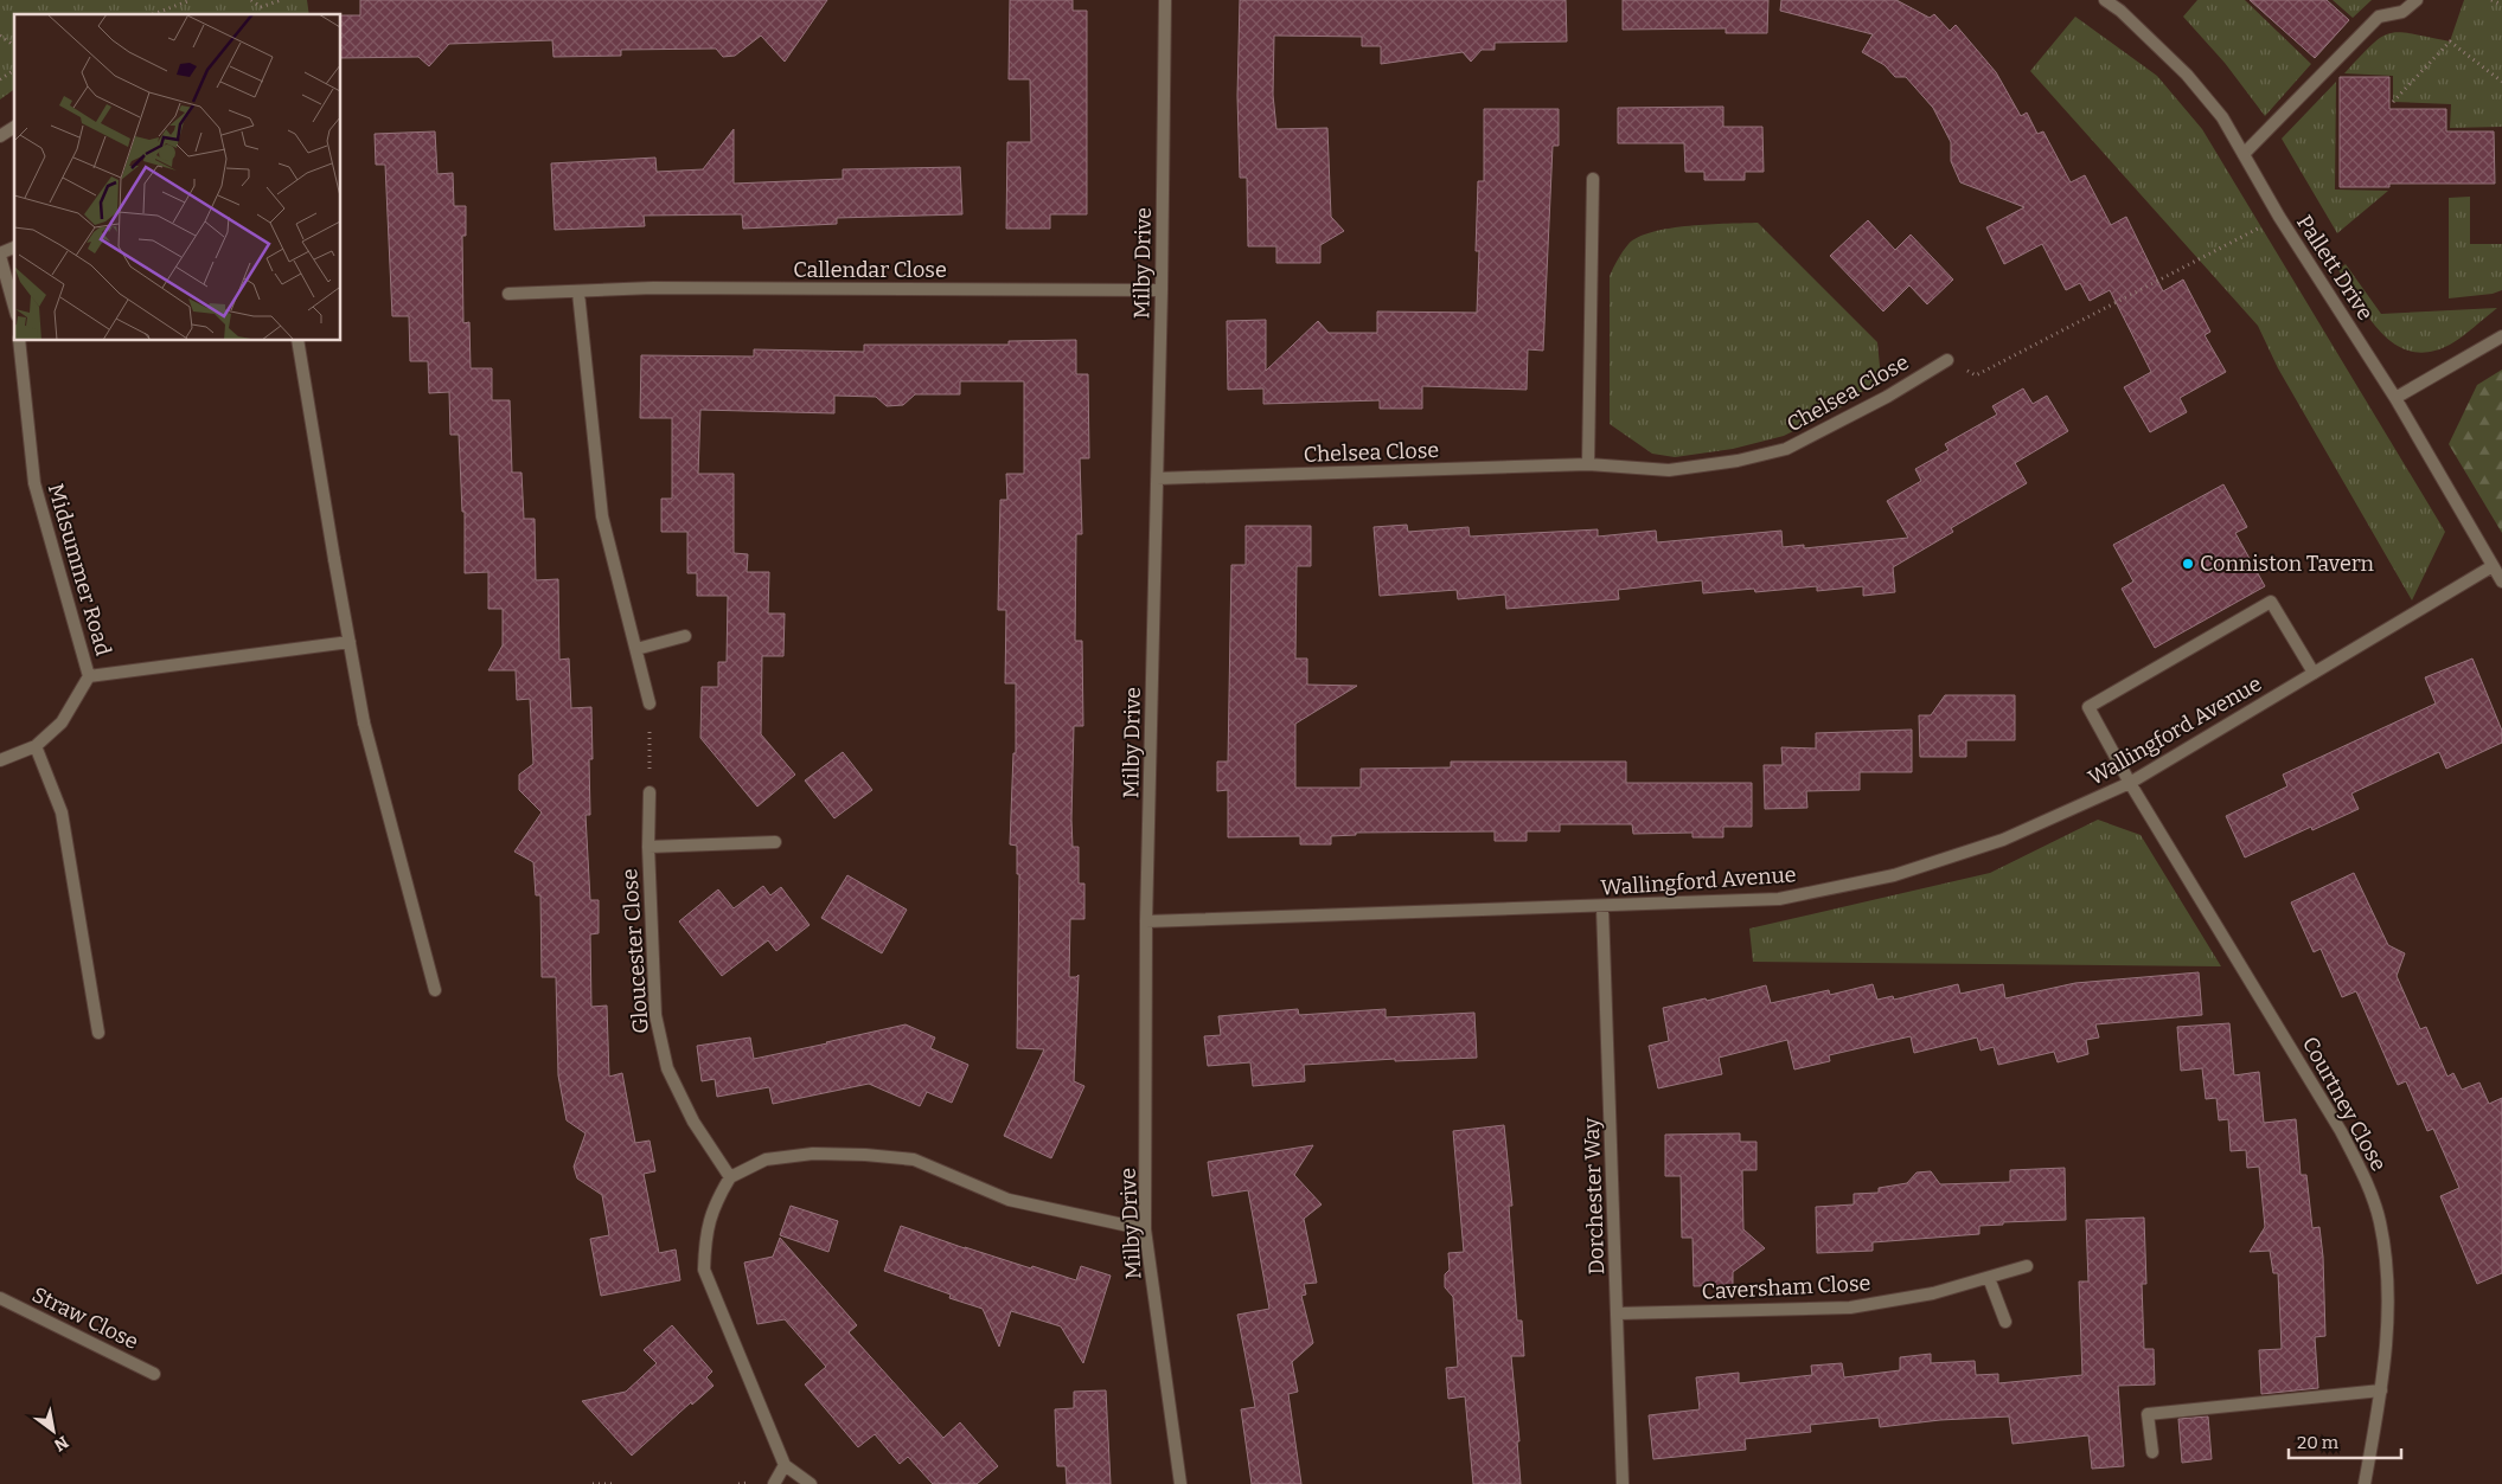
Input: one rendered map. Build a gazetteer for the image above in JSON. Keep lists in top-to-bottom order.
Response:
{
  "streets": {
    "street": [
      "Milby Drive",
      "Pallett Drive",
      "Callendar Close",
      "Chelsea Close",
      "Midsummer Road",
      "Wallingford Avenue",
      "Gloucester Close",
      "Courtney Close",
      "Dorchester Way",
      "Caversham Close",
      "Straw Close"
    ]
  },
  "crossings": [
    ["Milby Drive", "Callendar Close"],
    ["Milby Drive", "Chelsea Close"],
    ["Milby Drive", "Wallingford Avenue"],
    ["Pallett Drive", "Wallingford Avenue"],
    ["Wallingford Avenue", "Courtney Close"],
    ["Wallingford Avenue", "Dorchester Way"],
    ["Dorchester Way", "Caversham Close"]
  ],
  "places": ["Conniston Tavern"],
  "scale_bar": "20 m",
  "north": "bottom right"
}
